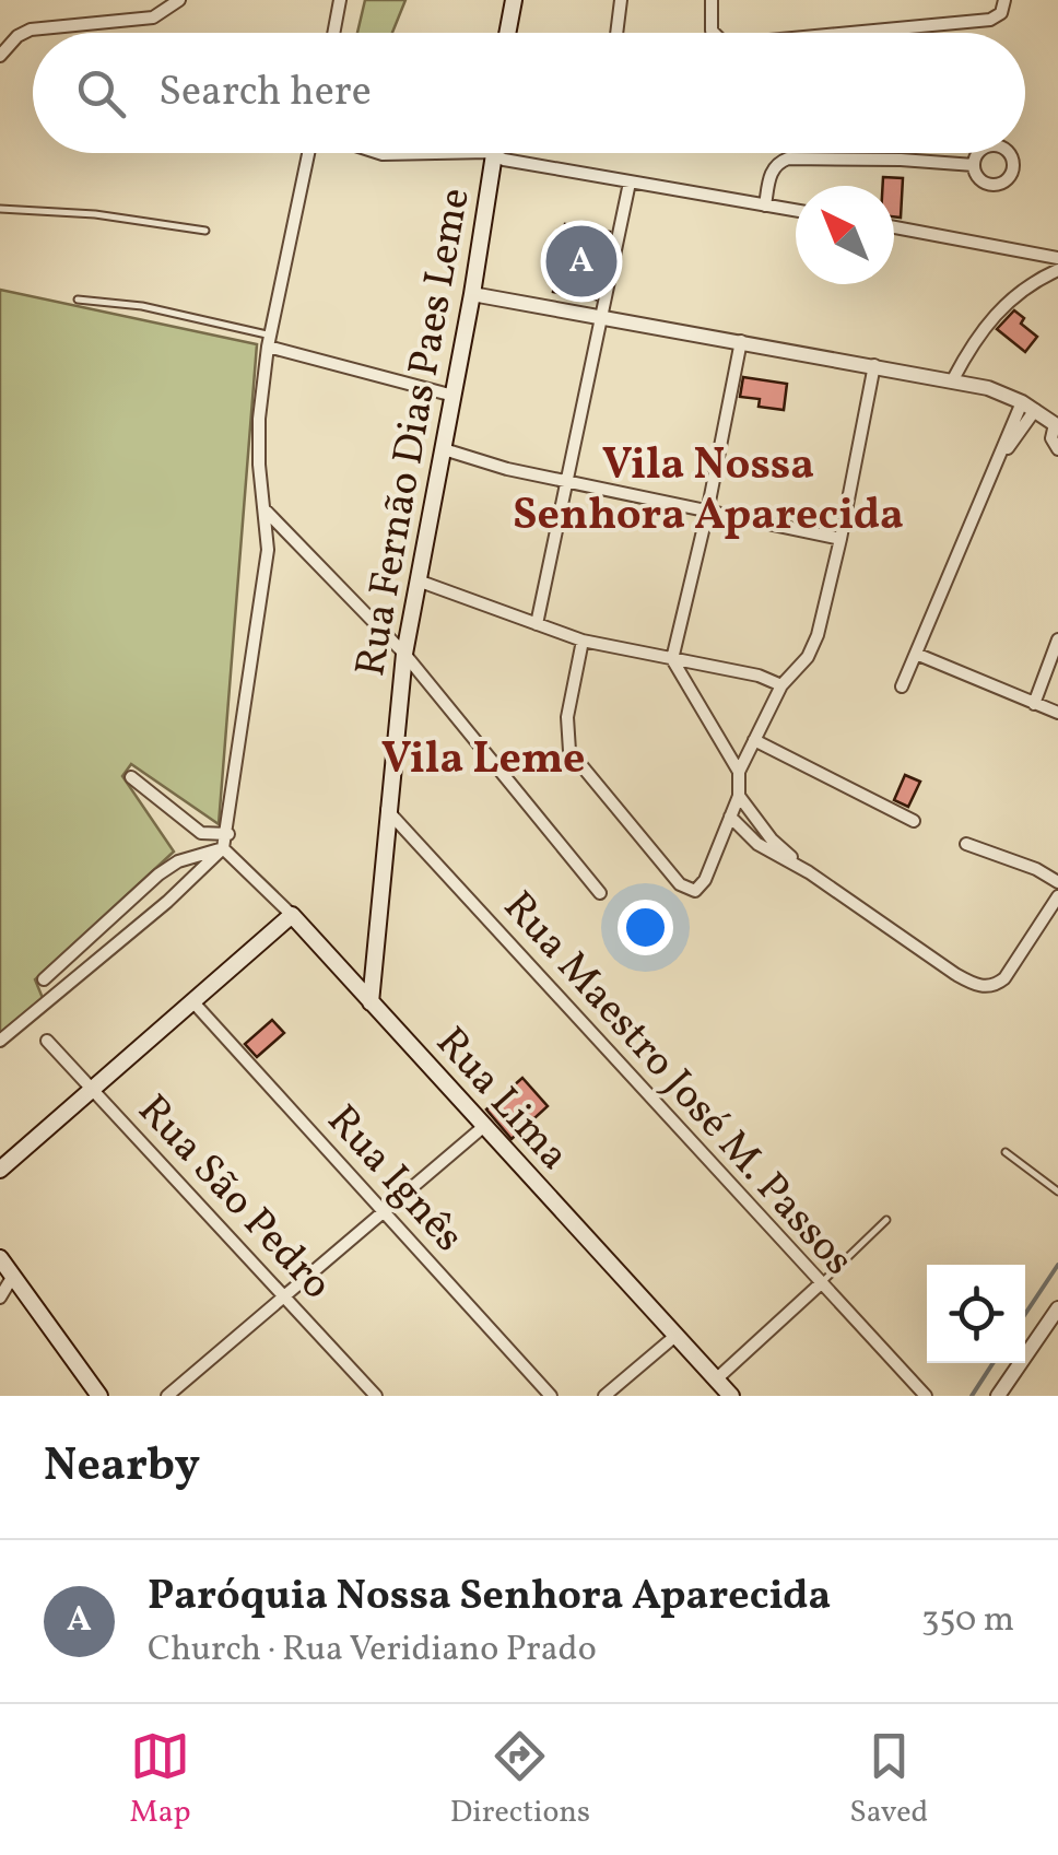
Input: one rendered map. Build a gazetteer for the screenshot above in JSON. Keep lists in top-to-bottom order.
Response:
{
  "streets": {
    "main road": ["Rua Fernão Dias Paes Leme", "Rua Lima"],
    "street": ["Rua Maestro José M. Passos", "Rua Ignês", "Rua São Pedro"]
  },
  "crossings": [
    ["Rua Fernão Dias Paes Leme", "Rua Maestro José M. Passos"],
    ["Rua Fernão Dias Paes Leme", "Rua Lima"]
  ],
  "districts": ["Vila Nossa Senhora Aparecida", "Vila Leme"],
  "north": "top left",
  "page": {
    "search": "Search here",
    "pins": "A",
    "heading": "Nearby",
    "list": [
      {
        "mark": "A",
        "name": "Paróquia Nossa Senhora Aparecida",
        "note": "Church · Rua Veridiano Prado",
        "value": "350 m"
      }
    ],
    "nav": ["Map", "Directions", "Saved"]
  }
}
